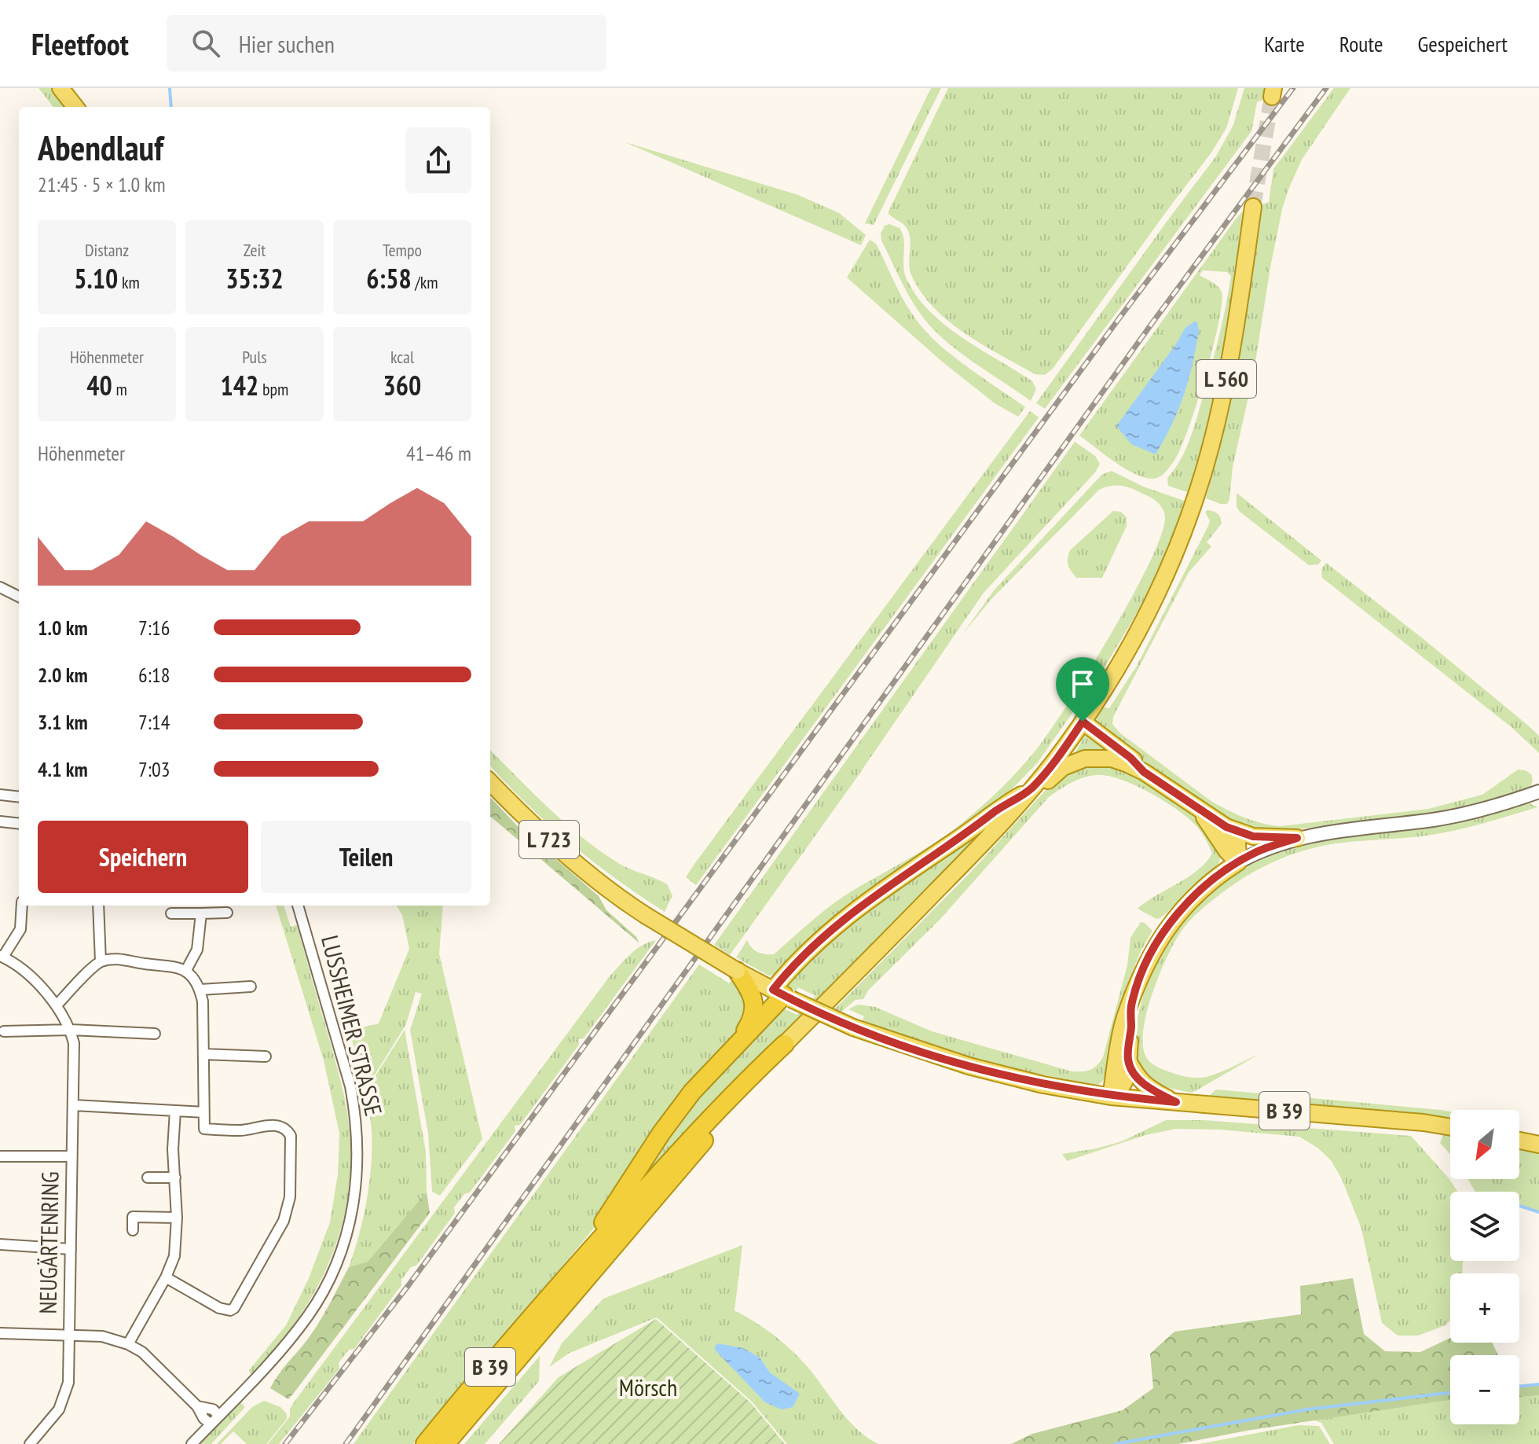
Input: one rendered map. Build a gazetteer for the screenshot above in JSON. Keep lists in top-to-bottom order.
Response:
{
  "streets": {
    "highway": ["B 39"],
    "main road": ["L 560", "L 723"],
    "street": ["LUSSHEIMER STRASSE", "NEUGÄRTENRING"]
  },
  "crossings": [
    ["L 560", "B 39"],
    ["L 723", "B 39"]
  ],
  "parks": ["Mörsch"],
  "north": "bottom left",
  "page": {
    "header": "Fleetfoot",
    "search": "Hier suchen",
    "nav": ["Karte", "Route", "Gespeichert"],
    "heading": ["Abendlauf", "21:45 · 5 × 1.0 km"],
    "stats": [
      ["Distanz", "5.10 km"],
      ["Zeit", "35:32"],
      ["Tempo", "6:58 /km"],
      ["Höhenmeter", "40 m"],
      ["Puls", "142 bpm"],
      ["kcal", "360"]
    ],
    "chart": ["Höhenmeter", "41–46 m"],
    "list": [
      {
        "name": "1.0 km",
        "note": "7:16"
      },
      {
        "name": "2.0 km",
        "note": "6:18"
      },
      {
        "name": "3.1 km",
        "note": "7:14"
      },
      {
        "name": "4.1 km",
        "note": "7:03"
      }
    ],
    "buttons": ["Speichern", "Teilen"],
    "map_buttons": ["+", "−"]
  }
}
